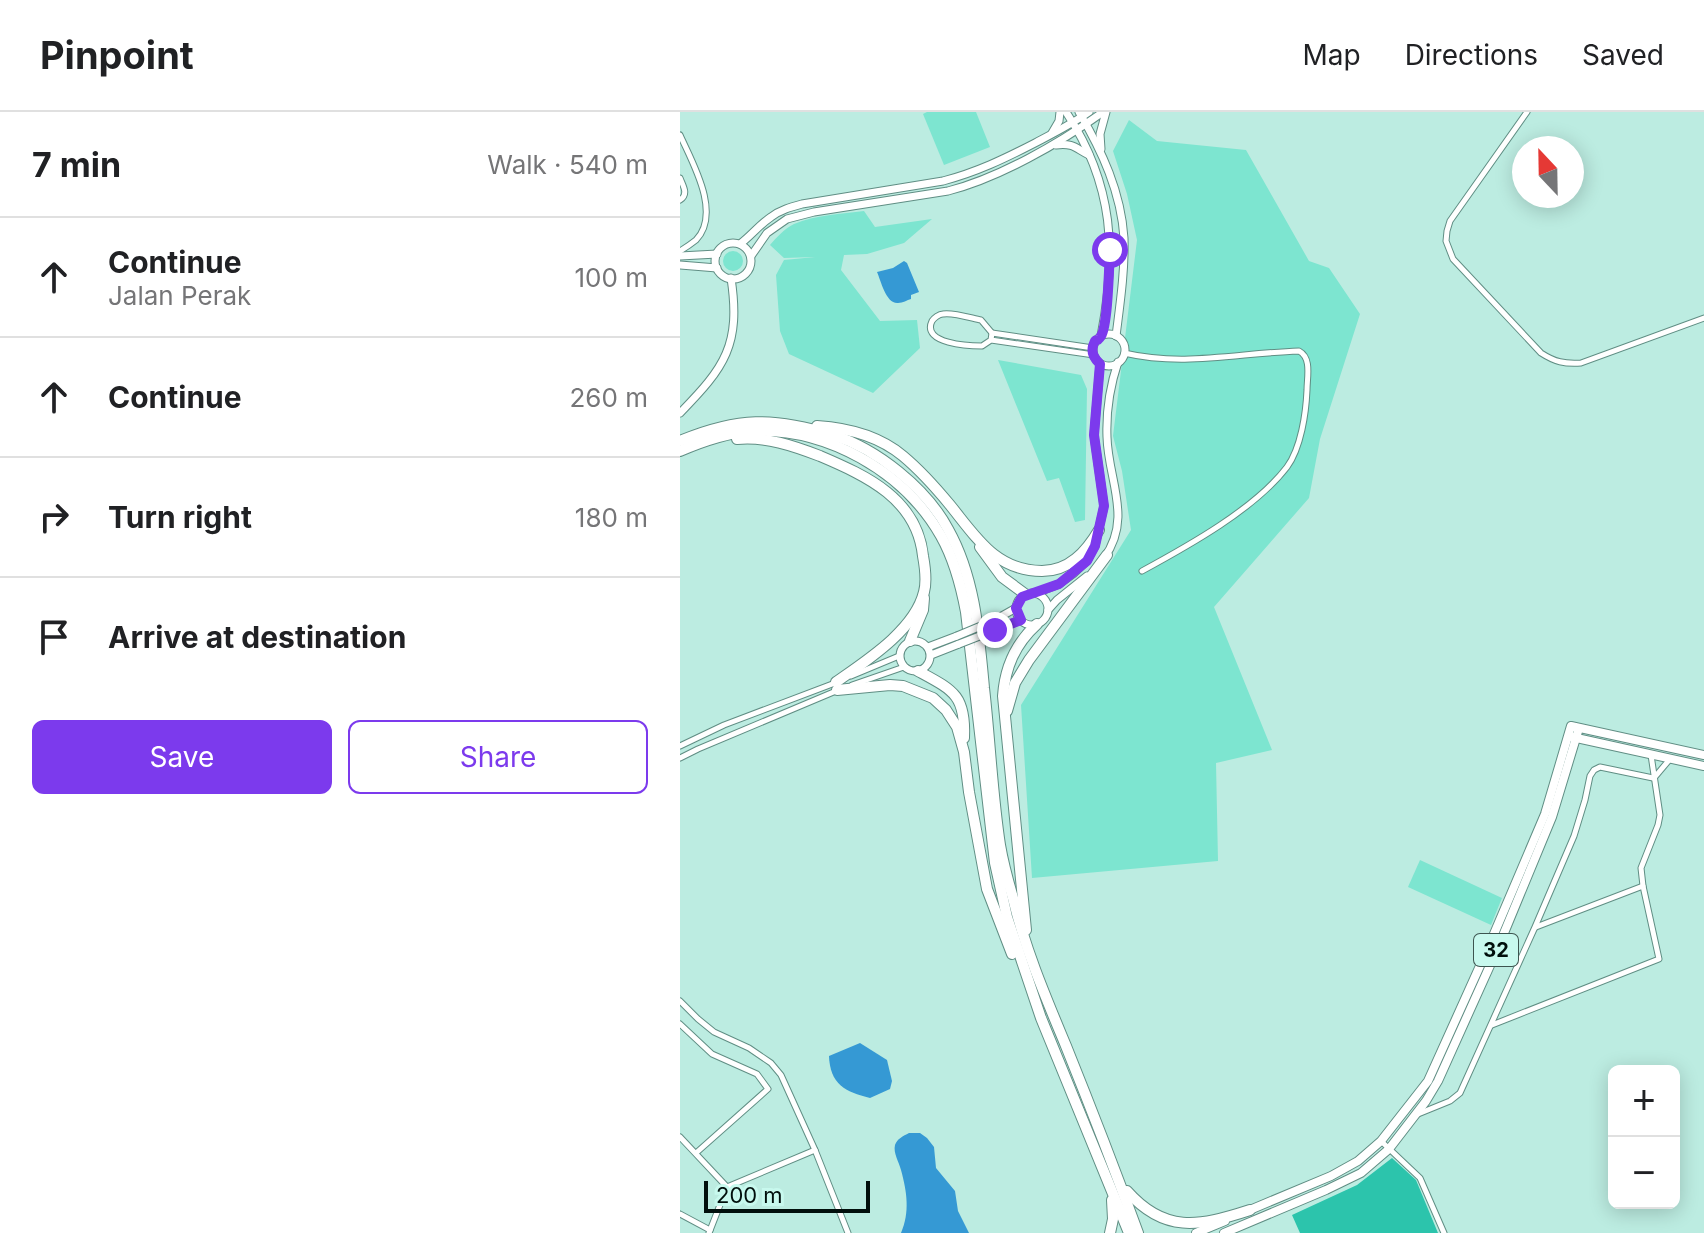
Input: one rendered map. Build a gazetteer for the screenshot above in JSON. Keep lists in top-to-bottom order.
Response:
{
  "streets": {
    "main road": ["32"]
  },
  "scale_bar": "200 m",
  "north": "top",
  "page": {
    "header": "Pinpoint",
    "nav": ["Map", "Directions", "Saved"],
    "heading": ["7 min", "Walk · 540 m"],
    "list": [
      ["Continue", "Jalan Perak", "100 m"],
      ["Continue", "260 m"],
      ["Turn right", "180 m"],
      "Arrive at destination"
    ],
    "buttons": ["Save", "Share"],
    "map_buttons": ["+", "−"],
    "scale": "200 m"
  }
}
